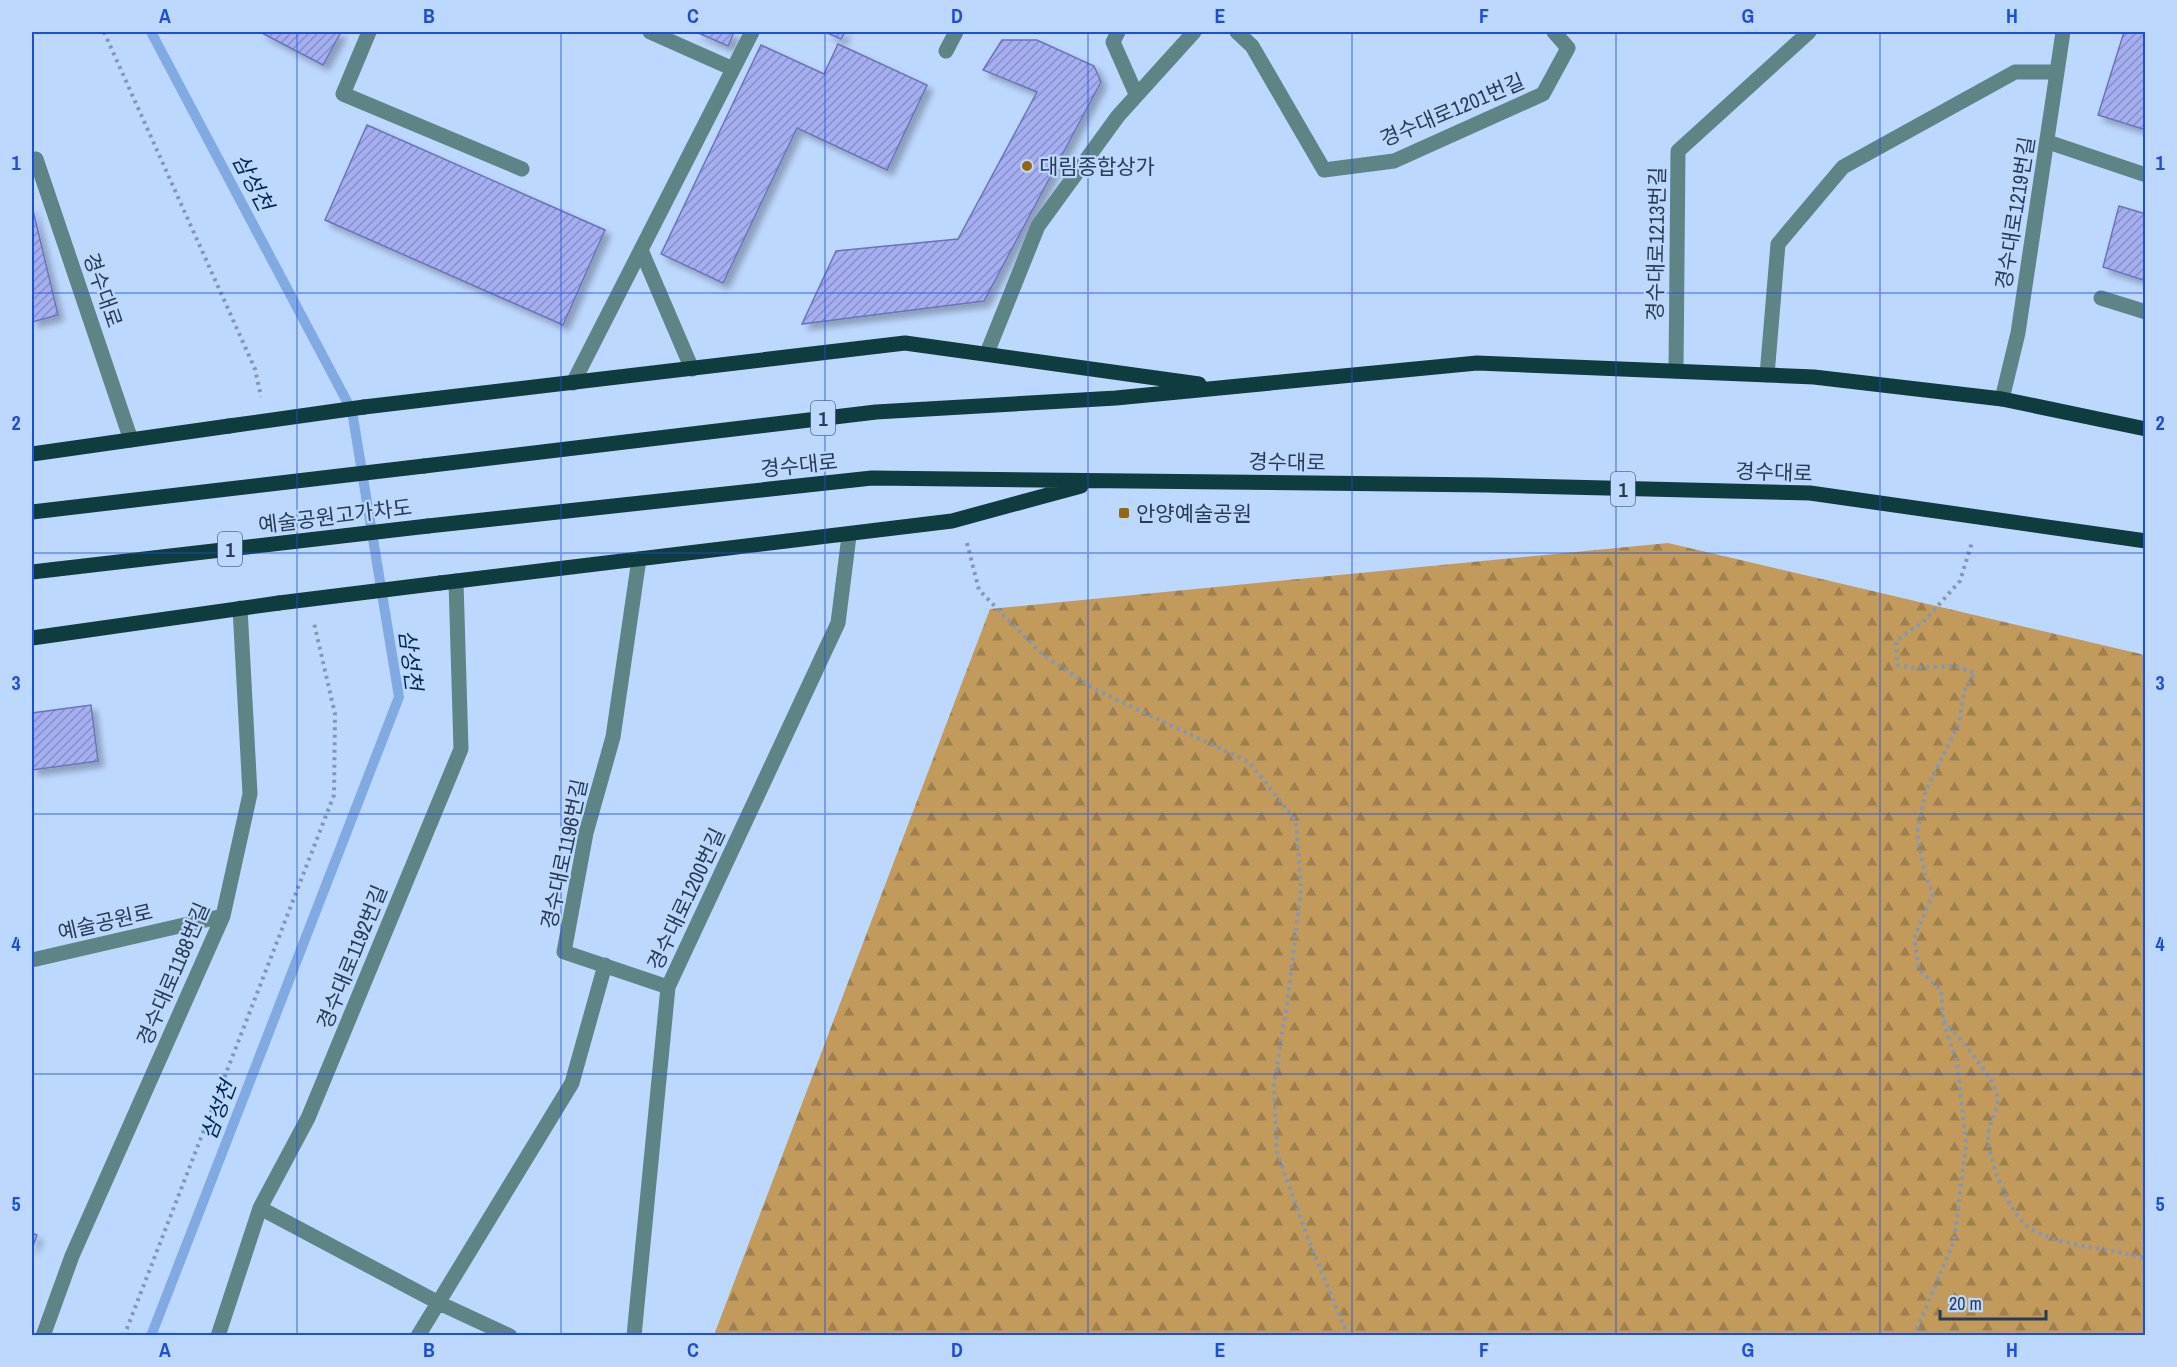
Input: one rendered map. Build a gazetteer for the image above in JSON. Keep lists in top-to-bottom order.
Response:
{
  "streets": {
    "main road": ["경수대로", "1", "예술공원고가차도"],
    "street": [
      "경수대로1201번길",
      "경수대로1219번길",
      "경수대로1213번길",
      "경수대로1196번길",
      "경수대로1200번길",
      "예술공원로",
      "경수대로1192번길",
      "경수대로1188번길"
    ]
  },
  "crossings": [
    ["경수대로1219번길", "경수대로"],
    ["경수대로1213번길", "경수대로"],
    ["경수대로", "예술공원고가차도"],
    ["예술공원로", "경수대로1188번길"]
  ],
  "water": ["삼성천"],
  "places": {
    "other": ["대림종합상가"],
    "transit": ["안양예술공원"]
  },
  "scale_bar": "20 m",
  "grid": {
    "columns": [
      "A",
      "B",
      "C",
      "D",
      "E",
      "F",
      "G",
      "H"
    ],
    "rows": [
      "1",
      "2",
      "3",
      "4",
      "5"
    ]
  }
}
